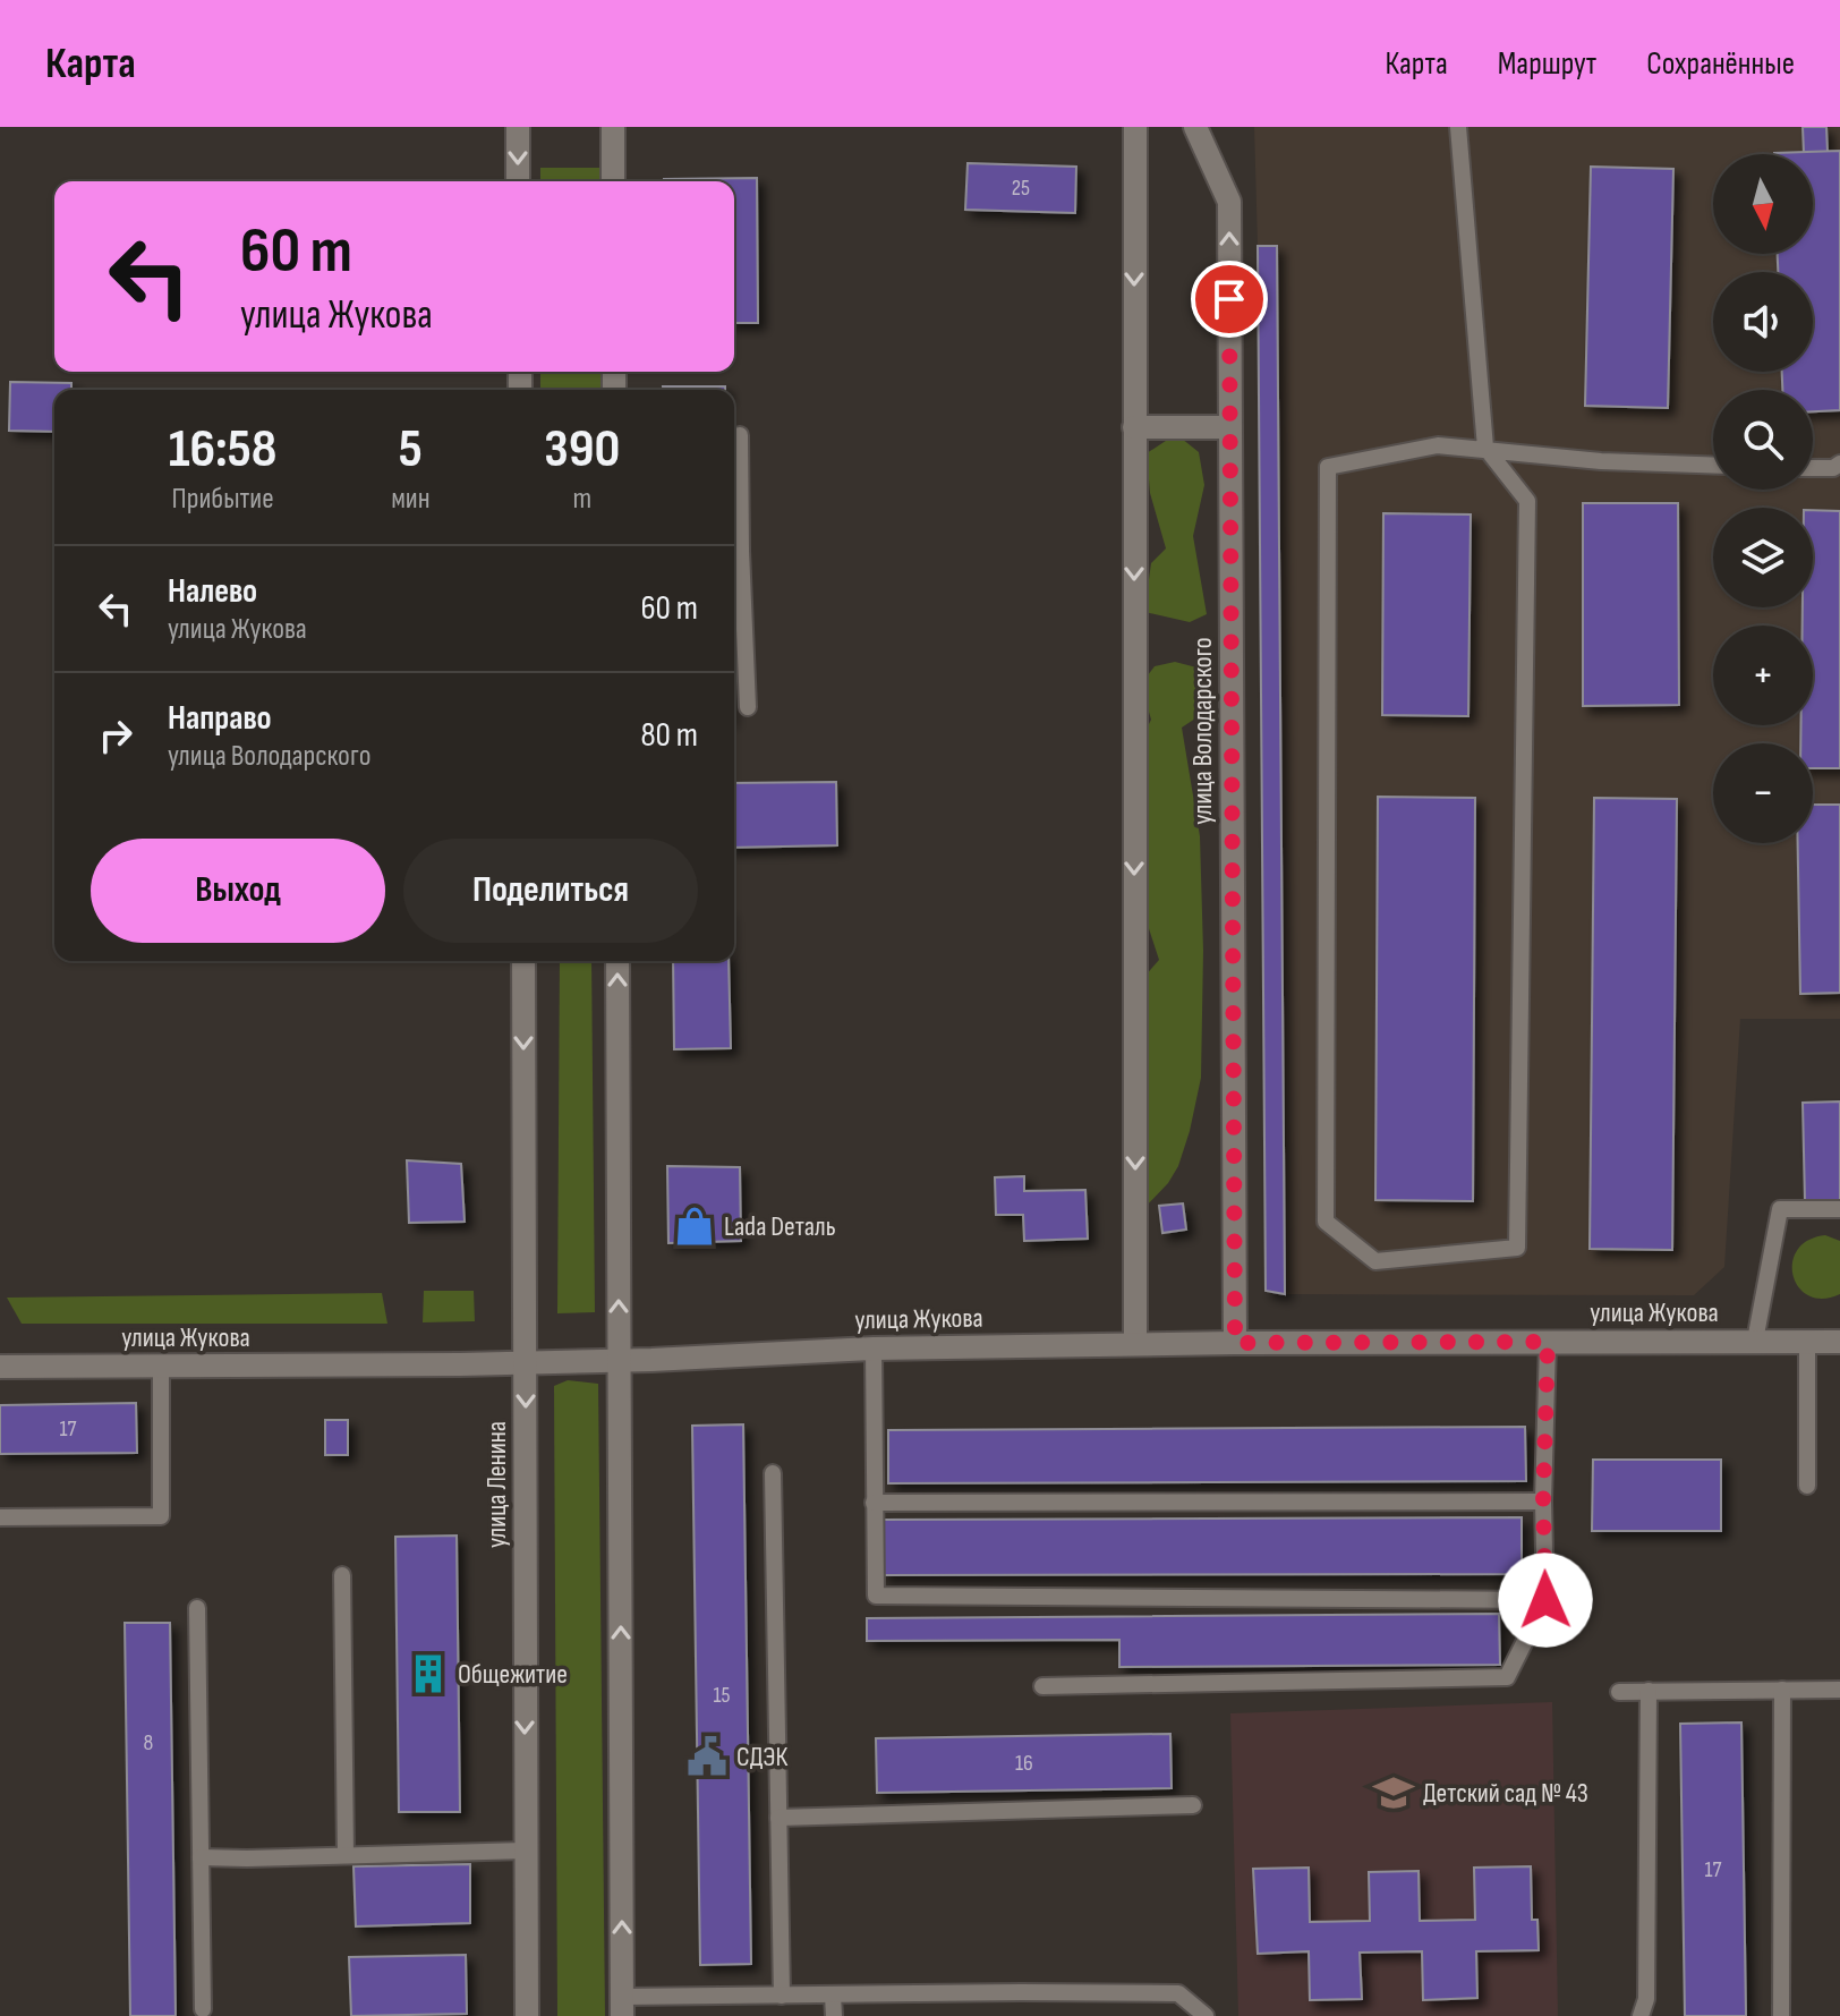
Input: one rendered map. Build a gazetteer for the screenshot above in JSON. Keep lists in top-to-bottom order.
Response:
{
  "streets": {
    "street": ["улица Володарского", "улица Жукова", "улица Ленина"]
  },
  "crossings": [
    ["улица Володарского", "улица Жукова"],
    ["улица Жукова", "улица Ленина"]
  ],
  "places": {
    "shop": ["Lada Dеталь"],
    "building": ["Общежитие"],
    "public building": ["СДЭК"],
    "school or university": ["Детский сад № 43"]
  },
  "house_numbers": [
    "25",
    "17",
    "15",
    "8",
    "16",
    "17"
  ],
  "north": "bottom",
  "page": {
    "header": "Карта",
    "nav": ["Карта", "Маршрут", "Сохранённые"],
    "map_buttons": ["+", "−"],
    "turn": ["60 m", "улица Жукова"],
    "eta": [
      "16:58",
      "Прибытие",
      "5",
      "мин",
      "390",
      "m"
    ],
    "list": [
      {
        "name": "Налево",
        "note": "улица Жукова",
        "value": "60 m"
      },
      {
        "name": "Направо",
        "note": "улица Володарского",
        "value": "80 m"
      }
    ],
    "buttons": ["Выход", "Поделиться"]
  }
}
